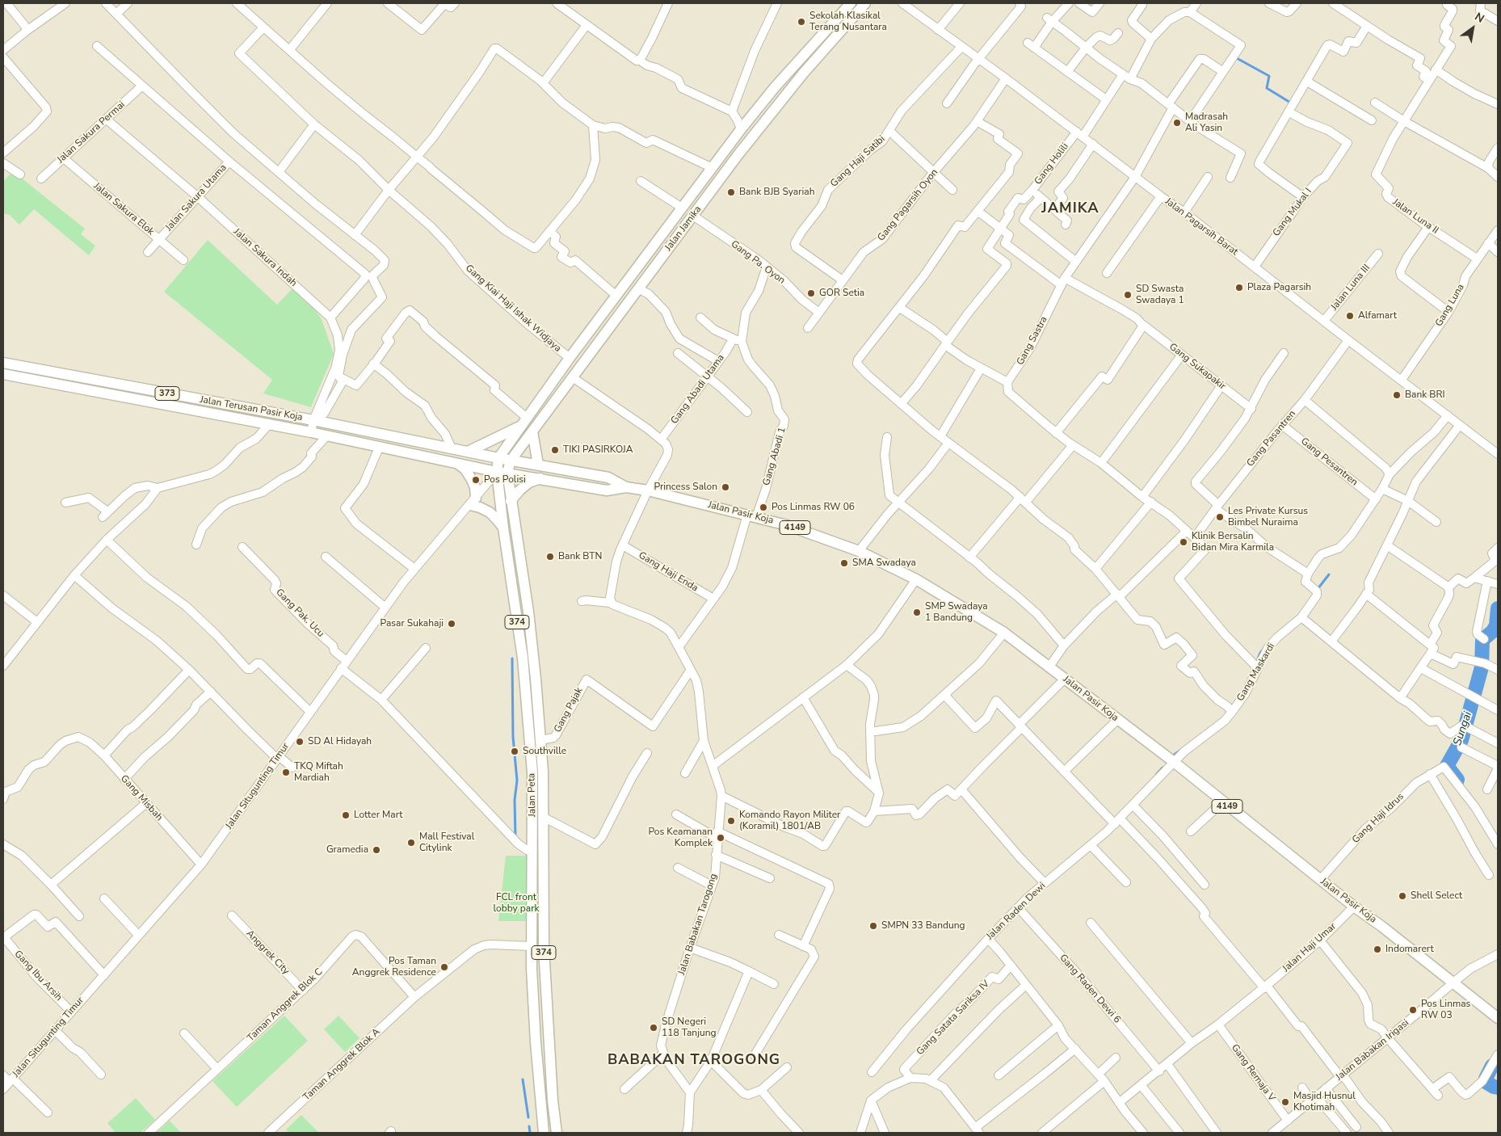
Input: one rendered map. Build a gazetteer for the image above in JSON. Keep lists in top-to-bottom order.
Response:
{
  "streets": {
    "main road": [
      "Jalan Jamika",
      "373",
      "Jalan Terusan Pasir Koja",
      "Jalan Pasir Koja",
      "4149",
      "374",
      "Jalan Peta"
    ],
    "street": [
      "Jalan Sakura Permai",
      "Gang Haji Satibi",
      "Gang Holili",
      "Jalan Sakura Utama",
      "Gang Pagarsih Oyon",
      "Jalan Sakura Elok",
      "Gang Mukal I",
      "Jalan Luna II",
      "Jalan Pagarsih Barat",
      "Jalan Sakura Indah",
      "Gang Pa. Oyon",
      "Jalan Luna III",
      "Gang Luna",
      "Gang Kiai Haji Ishak Widjaya",
      "Gang Sastra",
      "Gang Sukapakir",
      "Gang Abadi Utama",
      "Gang Pasantren",
      "Gang Abadi 1",
      "Gang Pesantren",
      "Gang Haji Enda",
      "Gang Pak. Ucu",
      "Gang Maskardi",
      "Gang Pajak",
      "Jalan Situgunting Timur",
      "Gang Misbah",
      "Gang Haji Idrus",
      "Jalan Raden Dewi",
      "Jalan Babakan Tarogong",
      "Jalan Haji Umar",
      "Anggrek City",
      "Gang Ibu Arsih",
      "Gang Raden Dewi 6",
      "Taman Anggrek Blok C",
      "Gang Satata Sariksa IV",
      "Jalan Babakan Irigasi",
      "Taman Anggrek Blok A",
      "Gang Remaja V"
    ]
  },
  "crossings": [
    ["Jalan Sakura Permai", "Jalan Sakura Elok"],
    ["Jalan Sakura Permai", "Jalan Sakura Indah"],
    ["Gang Haji Satibi", "Gang Pagarsih Oyon"],
    ["Gang Haji Satibi", "Jalan Pagarsih Barat"],
    ["Gang Holili", "Jalan Pagarsih Barat"],
    ["Gang Holili", "Gang Sukapakir"],
    ["Jalan Sakura Utama", "Jalan Sakura Elok"],
    ["Jalan Sakura Utama", "Jalan Sakura Indah"],
    ["Gang Pagarsih Oyon", "Jalan Pagarsih Barat"],
    ["Gang Pagarsih Oyon", "Gang Pa. Oyon"],
    ["Gang Mukal I", "Jalan Pagarsih Barat"],
    ["Jalan Luna II", "Gang Luna"],
    ["Jalan Pagarsih Barat", "Jalan Luna III"],
    ["Jalan Pagarsih Barat", "Gang Luna"],
    ["Jalan Pagarsih Barat", "Gang Sastra"],
    ["Jalan Pagarsih Barat", "Gang Pasantren"],
    ["Jalan Jamika", "Gang Pa. Oyon"],
    ["Jalan Jamika", "Gang Kiai Haji Ishak Widjaya"],
    ["Jalan Jamika", "Jalan Terusan Pasir Koja"],
    ["Jalan Jamika", "Jalan Pasir Koja"],
    ["Jalan Jamika", "Jalan Peta"],
    ["Jalan Sakura Indah", "Jalan Terusan Pasir Koja"],
    ["Gang Sastra", "Gang Sukapakir"],
    ["Jalan Terusan Pasir Koja", "Jalan Pasir Koja"],
    ["Jalan Terusan Pasir Koja", "Jalan Situgunting Timur"],
    ["Jalan Terusan Pasir Koja", "Jalan Peta"],
    ["Gang Pasantren", "Gang Pesantren"],
    ["Gang Abadi 1", "Jalan Pasir Koja"],
    ["Gang Abadi 1", "Gang Haji Enda"],
    ["Gang Abadi 1", "Jalan Babakan Tarogong"],
    ["Jalan Pasir Koja", "Gang Maskardi"],
    ["Jalan Pasir Koja", "Jalan Situgunting Timur"],
    ["Jalan Pasir Koja", "Jalan Peta"],
    ["Jalan Pasir Koja", "Gang Haji Idrus"],
    ["Jalan Pasir Koja", "Jalan Raden Dewi"],
    ["Jalan Pasir Koja", "Jalan Haji Umar"],
    ["Jalan Pasir Koja", "Jalan Babakan Irigasi"],
    ["Gang Pak. Ucu", "Jalan Situgunting Timur"],
    ["Gang Maskardi", "Jalan Raden Dewi"],
    ["Gang Pajak", "Jalan Peta"],
    ["Gang Pajak", "Jalan Babakan Tarogong"],
    ["Jalan Situgunting Timur", "Jalan Peta"],
    ["Jalan Situgunting Timur", "Gang Misbah"],
    ["Jalan Situgunting Timur", "Gang Ibu Arsih"],
    ["Jalan Peta", "Taman Anggrek Blok A"],
    ["Jalan Raden Dewi", "Gang Raden Dewi 6"],
    ["Jalan Haji Umar", "Gang Raden Dewi 6"],
    ["Jalan Haji Umar", "Gang Remaja V"],
    ["Anggrek City", "Taman Anggrek Blok C"],
    ["Taman Anggrek Blok C", "Taman Anggrek Blok A"],
    ["Jalan Babakan Irigasi", "Gang Remaja V"]
  ],
  "districts": ["JAMIKA", "BABAKAN TAROGONG"],
  "water": ["Sungai"],
  "parks": ["FCL front lobby park"],
  "places": [
    "Sekolah Klasikal Terang Nusantara",
    "Madrasah Ali Yasin",
    "Bank BJB Syariah",
    "Plaza Pagarsih",
    "GOR Setia",
    "SD Swasta Swadaya 1",
    "Alfamart",
    "Bank BRI",
    "TIKI PASIRKOJA",
    "Pos Polisi",
    "Princess Salon",
    "Pos Linmas RW 06",
    "Les Private Kursus Bimbel Nuraima",
    "Klinik Bersalin Bidan Mira Karmila",
    "Bank BTN",
    "SMA Swadaya",
    "SMP Swadaya 1 Bandung",
    "Pasar Sukahaji",
    "SD Al Hidayah",
    "Southville",
    "TKQ Miftah Mardiah",
    "Lotter Mart",
    "Komando Rayon Militer (Koramil) 1801/AB",
    "Pos Keamanan Komplek",
    "Mall Festival Citylink",
    "Gramedia",
    "Shell Select",
    "SMPN 33 Bandung",
    "Indomarert",
    "Pos Taman Anggrek Residence",
    "Pos Linmas RW 03",
    "SD Negeri 118 Tanjung",
    "Masjid Husnul Khotimah"
  ],
  "north": "top right"
}
